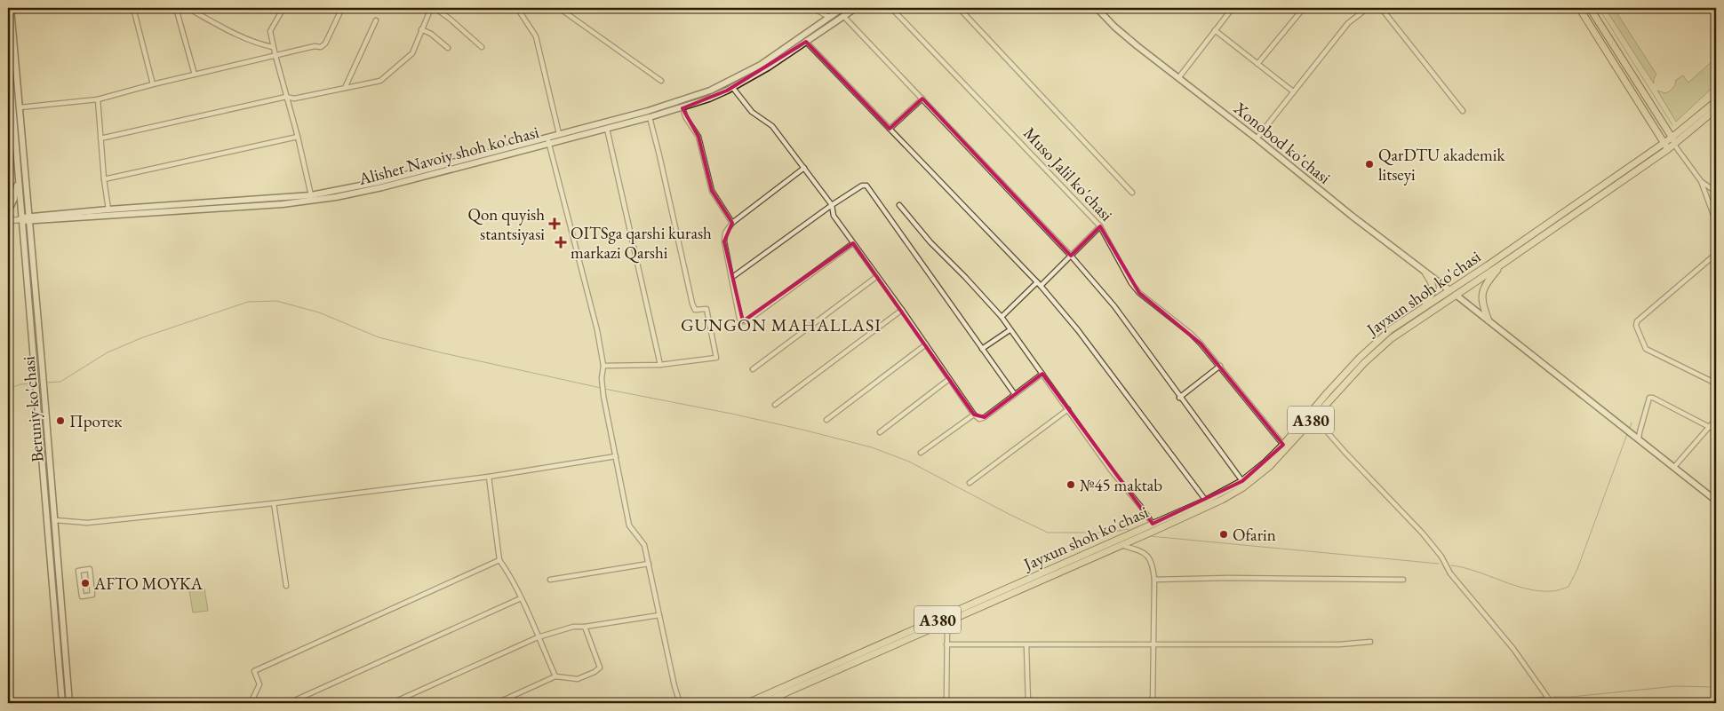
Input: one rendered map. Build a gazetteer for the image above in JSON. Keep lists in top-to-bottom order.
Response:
{
  "streets": {
    "main road": [
      "Xonobod ko'chasi",
      "Alisher Navoiy shoh ko'chasi",
      "Jayxun shoh ko'chasi",
      "Beruniy ko'chasi",
      "A380"
    ],
    "street": ["Muso Jalil ko'chasi"]
  },
  "crossings": [
    ["Xonobod ko'chasi", "Jayxun shoh ko'chasi"],
    ["Alisher Navoiy shoh ko'chasi", "Beruniy ko'chasi"],
    ["Muso Jalil ko'chasi", "Jayxun shoh ko'chasi"]
  ],
  "districts": ["GUNGON MAHALLASI"],
  "places": {
    "other": [
      "QarDTU akademik litseyi",
      "Протек",
      "№45 maktab",
      "Ofarin",
      "AFTO MOYKA"
    ],
    "health": ["Qon quyish stantsiyasi", "OITSga qarshi kurash markazi Qarshi"]
  }
}
